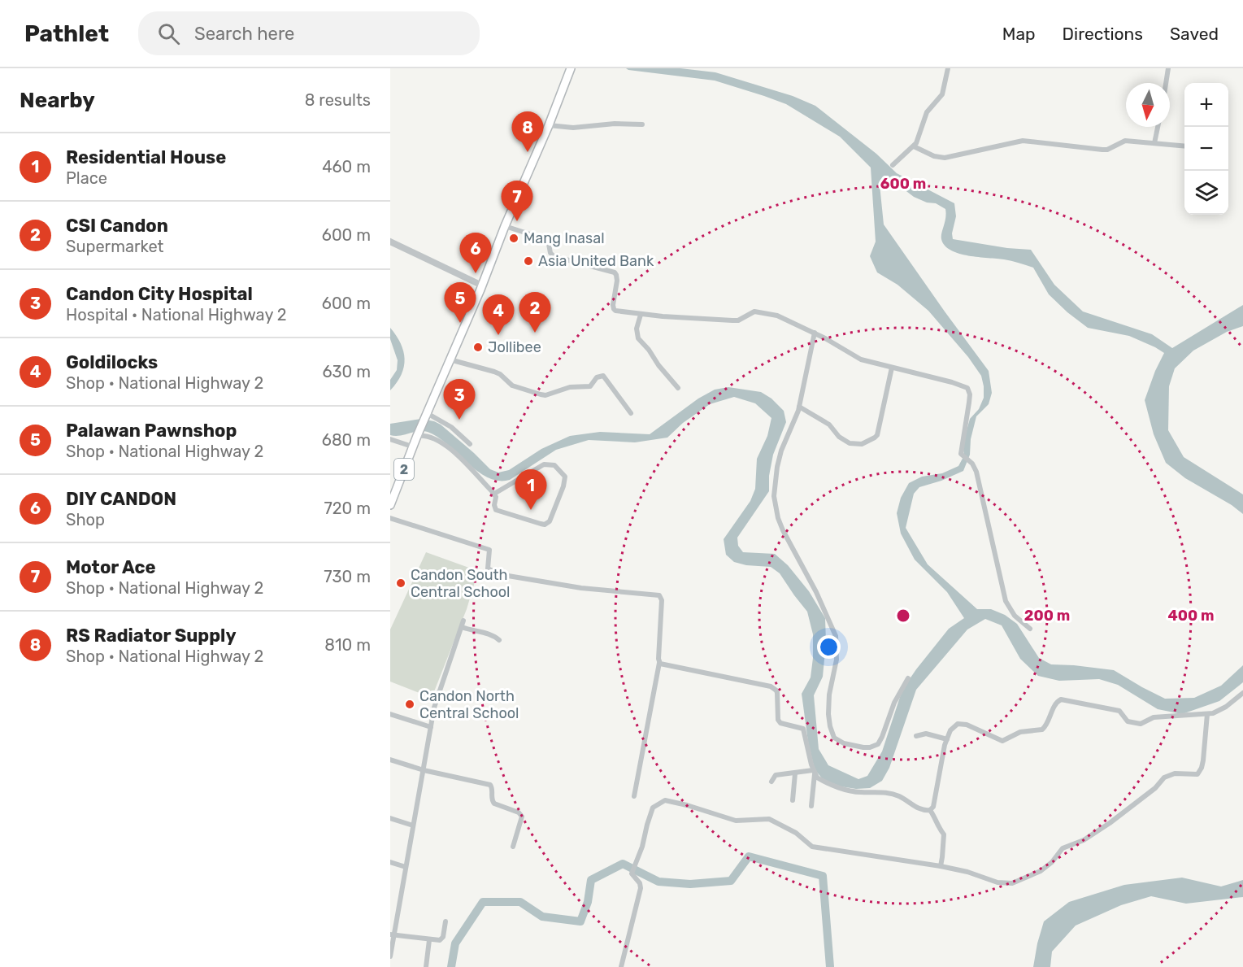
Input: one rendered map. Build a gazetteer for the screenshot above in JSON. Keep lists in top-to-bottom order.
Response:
{
  "streets": {
    "main road": ["2"]
  },
  "places": [
    "Mang Inasal",
    "Asia United Bank",
    "Jollibee",
    "Candon South Central School",
    "Candon North Central School"
  ],
  "north": "bottom",
  "page": {
    "header": "Pathlet",
    "search": "Search here",
    "nav": ["Map", "Directions", "Saved"],
    "heading": ["Nearby", "8 results"],
    "map_buttons": ["+", "−"],
    "pins": [
      "8",
      "7",
      "6",
      "5",
      "2",
      "4",
      "3",
      "1"
    ],
    "list": [
      {
        "mark": "1",
        "name": "Residential House",
        "note": "Place",
        "value": "460 m"
      },
      {
        "mark": "2",
        "name": "CSI Candon",
        "note": "Supermarket",
        "value": "600 m"
      },
      {
        "mark": "3",
        "name": "Candon City Hospital",
        "note": "Hospital · National Highway 2",
        "value": "600 m"
      },
      {
        "mark": "4",
        "name": "Goldilocks",
        "note": "Shop · National Highway 2",
        "value": "630 m"
      },
      {
        "mark": "5",
        "name": "Palawan Pawnshop",
        "note": "Shop · National Highway 2",
        "value": "680 m"
      },
      {
        "mark": "6",
        "name": "DIY CANDON",
        "note": "Shop",
        "value": "720 m"
      },
      {
        "mark": "7",
        "name": "Motor Ace",
        "note": "Shop · National Highway 2",
        "value": "730 m"
      },
      {
        "mark": "8",
        "name": "RS Radiator Supply",
        "note": "Shop · National Highway 2",
        "value": "810 m"
      }
    ]
  },
  "rings": ["600 m", "200 m", "400 m"]
}
